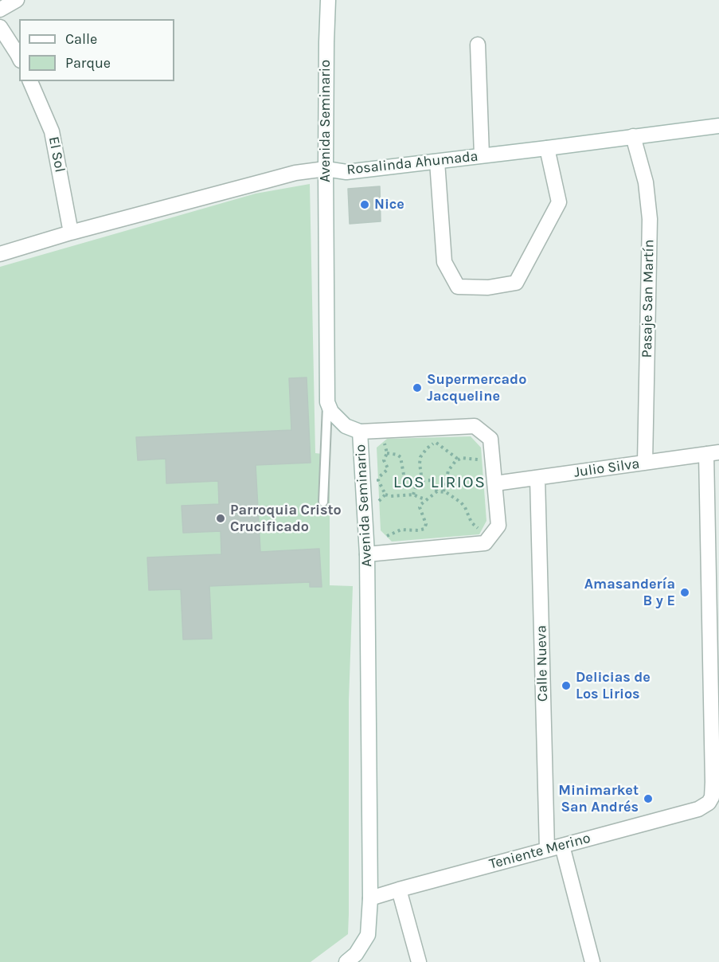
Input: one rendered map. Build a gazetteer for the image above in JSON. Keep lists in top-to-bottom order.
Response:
{
  "streets": {
    "street": [
      "Avenida Seminario",
      "El Sol",
      "Rosalinda Ahumada",
      "Pasaje San Martín",
      "Julio Silva",
      "Calle Nueva",
      "Teniente Merino"
    ]
  },
  "crossings": [
    ["Avenida Seminario", "Rosalinda Ahumada"],
    ["Avenida Seminario", "Teniente Merino"],
    ["El Sol", "Rosalinda Ahumada"],
    ["Rosalinda Ahumada", "Pasaje San Martín"],
    ["Pasaje San Martín", "Julio Silva"],
    ["Julio Silva", "Calle Nueva"],
    ["Calle Nueva", "Teniente Merino"]
  ],
  "districts": ["LOS LIRIOS"],
  "places": [
    "Nice",
    "Supermercado Jacqueline",
    "Parroquia Cristo Crucificado",
    "Amasandería B y E",
    "Delicias de Los Lirios",
    "Minimarket San Andrés"
  ],
  "legend": ["Calle", "Parque"]
}
